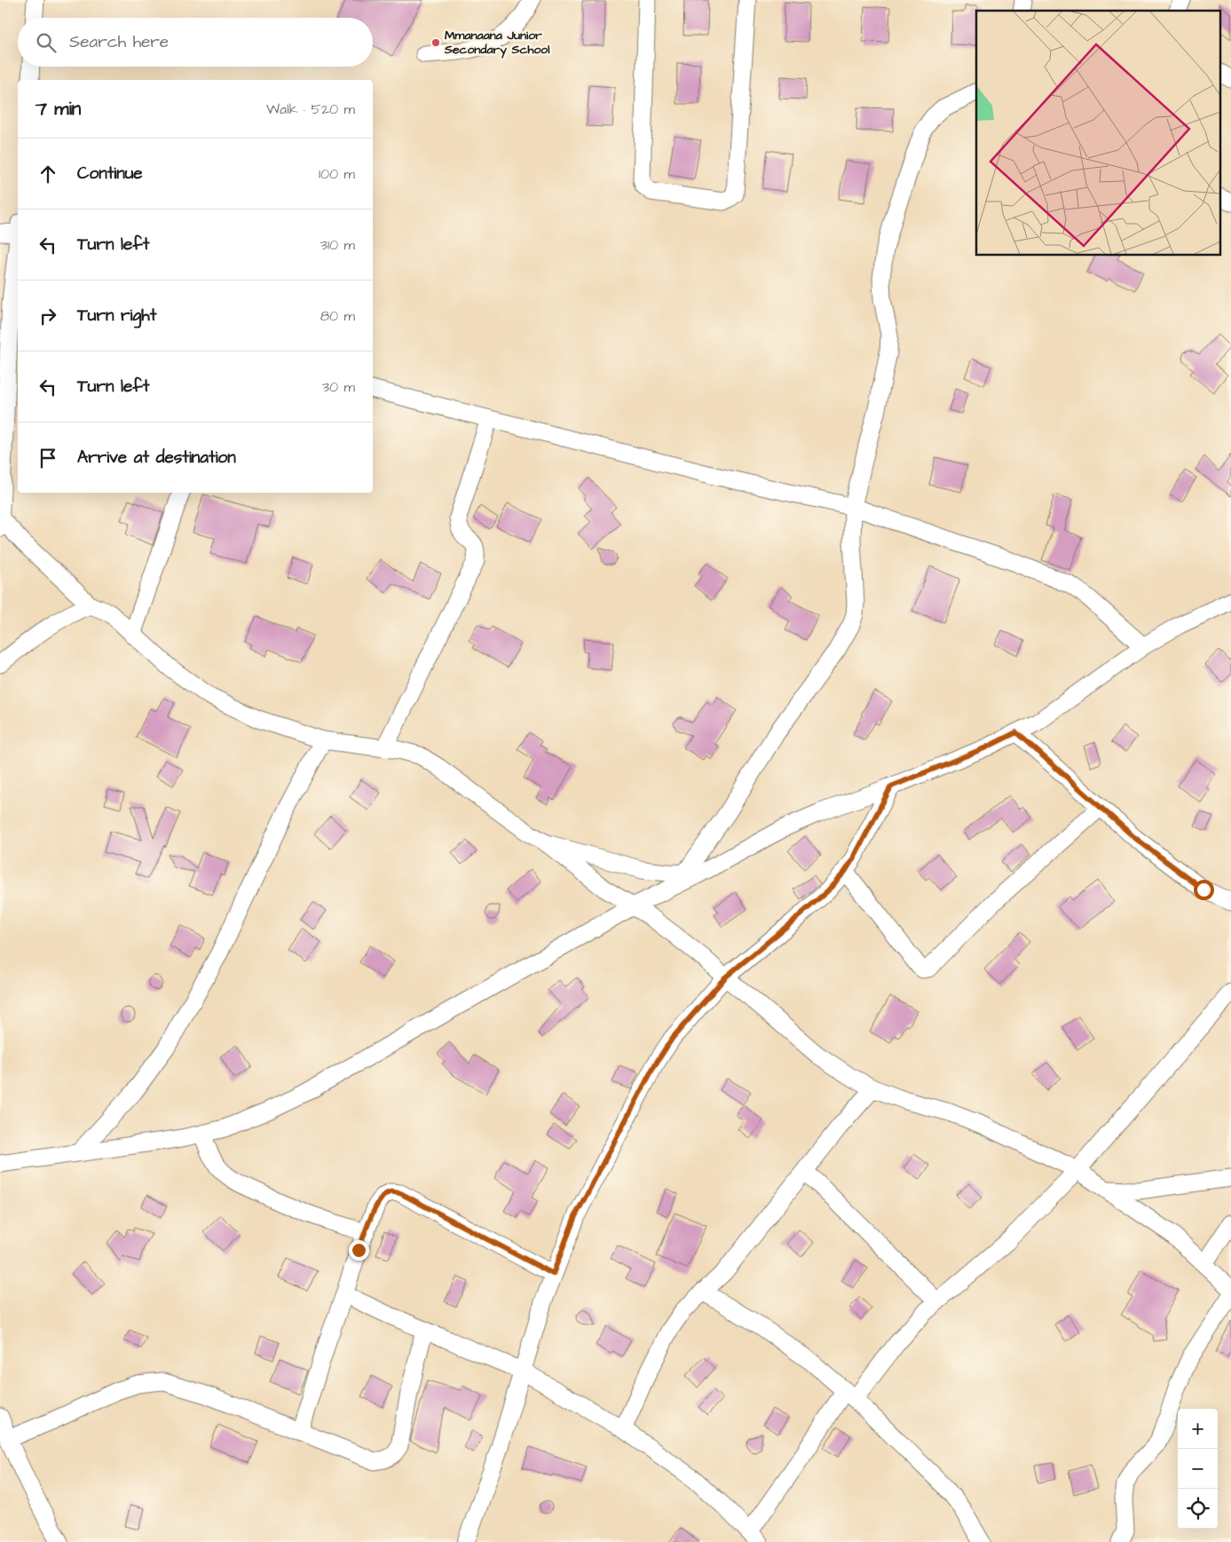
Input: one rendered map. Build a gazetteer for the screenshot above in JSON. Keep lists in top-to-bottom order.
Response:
{
  "places": ["Mmanaana Junior Secondary School"],
  "page": {
    "search": "Search here",
    "heading": ["7 min", "Walk · 520 m"],
    "list": [
      ["Continue", "100 m"],
      ["Turn left", "310 m"],
      ["Turn right", "80 m"],
      ["Turn left", "30 m"],
      "Arrive at destination"
    ],
    "map_buttons": ["+", "−"]
  }
}
